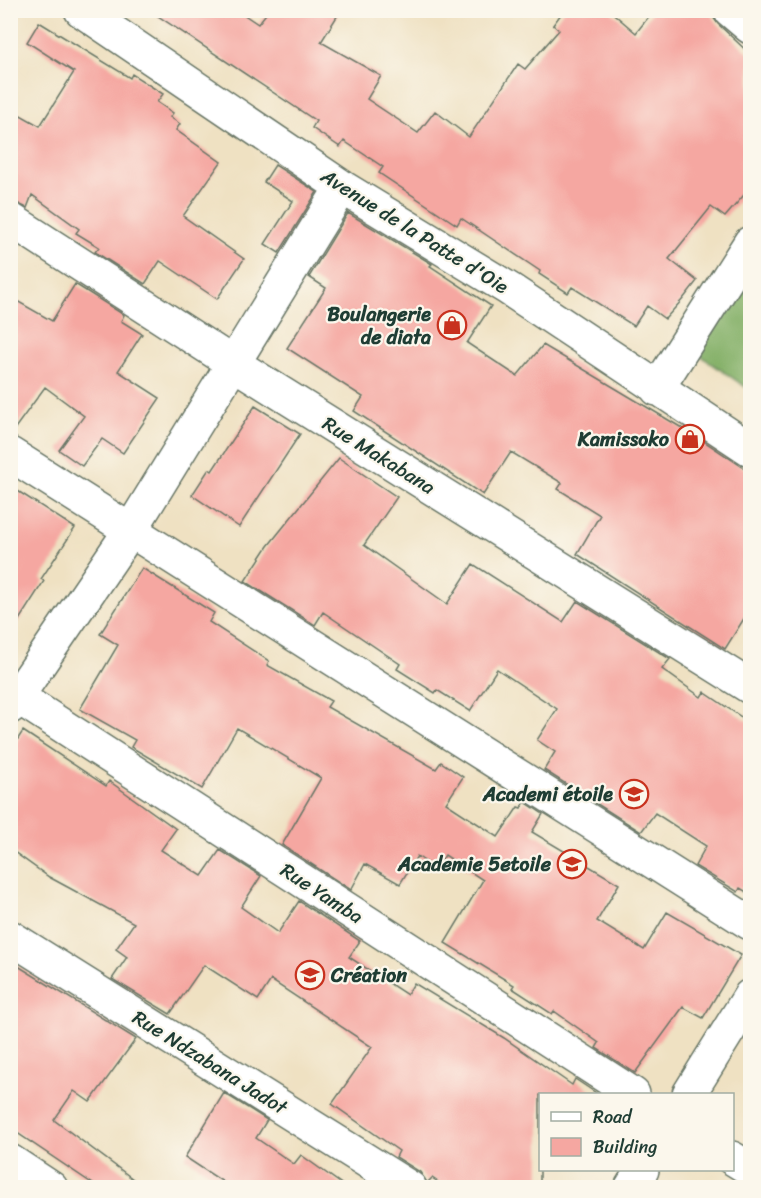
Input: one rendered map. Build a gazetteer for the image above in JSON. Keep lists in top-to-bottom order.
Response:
{
  "streets": {
    "street": [
      "Avenue de la Patte d'Oie",
      "Rue Makabana",
      "Rue Yamba",
      "Rue Ndzabana Jadot"
    ]
  },
  "places": {
    "shop": ["Boulangerie de diata", "Kamissoko"],
    "school or university": ["Academi étoile", "Academie 5etoile", "Création"]
  },
  "legend": ["Road", "Building"]
}
